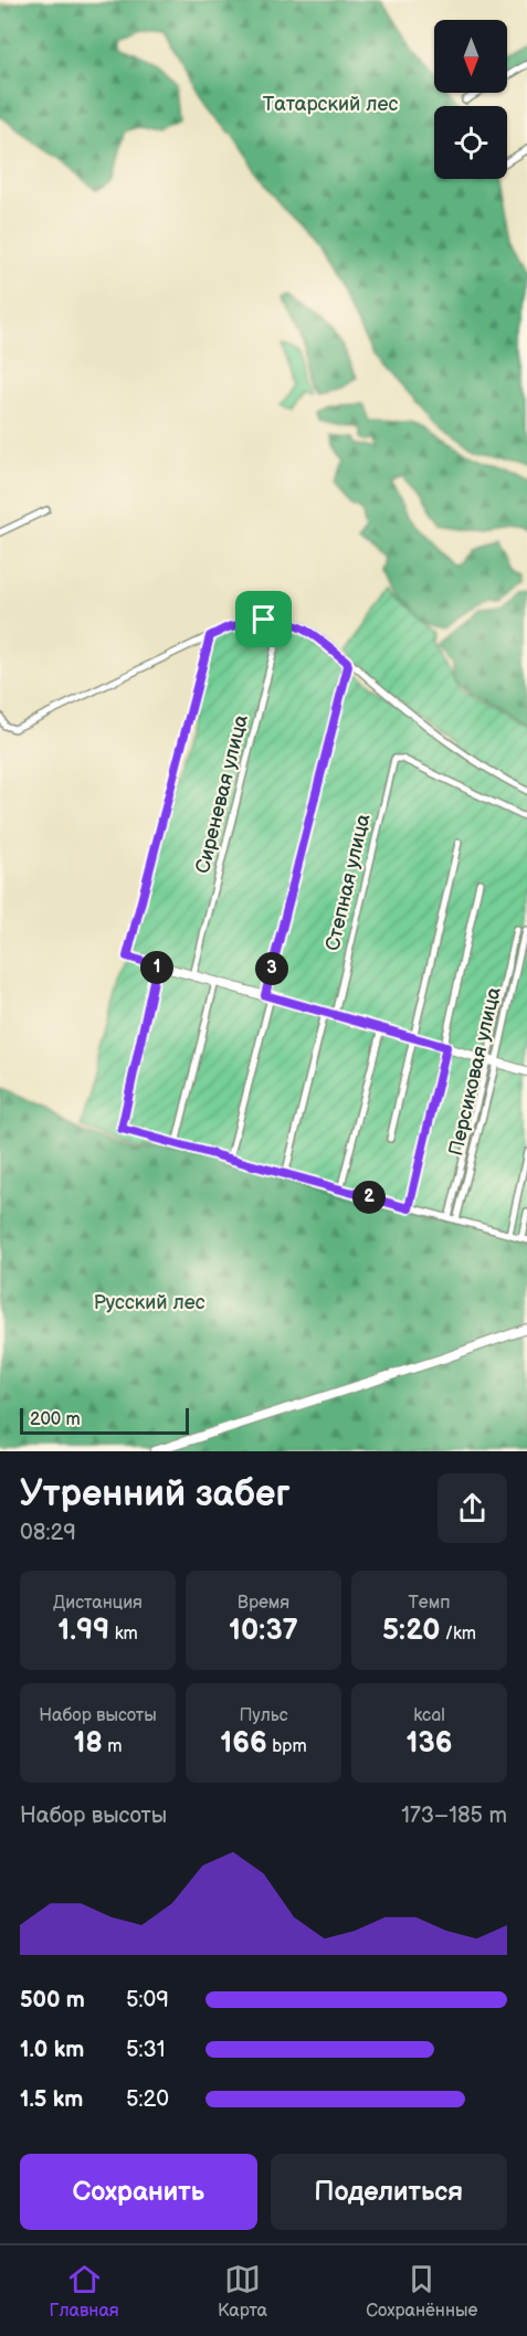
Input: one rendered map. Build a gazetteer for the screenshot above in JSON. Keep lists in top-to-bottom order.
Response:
{
  "streets": {
    "street": ["Сиреневая улица", "Степная улица", "Персиковая улица"]
  },
  "parks": ["Татарский лес", "Русский лес"],
  "scale_bar": "200 m",
  "north": "bottom",
  "page": {
    "pins": ["1", "3", "2"],
    "scale": "200 m",
    "heading": ["Утренний забег", "08:29"],
    "stats": [
      ["Дистанция", "1.99 km"],
      ["Время", "10:37"],
      ["Темп", "5:20 /km"],
      ["Набор высоты", "18 m"],
      ["Пульс", "166 bpm"],
      ["kcal", "136"]
    ],
    "chart": ["Набор высоты", "173–185 m"],
    "list": [
      {
        "name": "500 m",
        "note": "5:09"
      },
      {
        "name": "1.0 km",
        "note": "5:31"
      },
      {
        "name": "1.5 km",
        "note": "5:20"
      }
    ],
    "buttons": ["Сохранить", "Поделиться"],
    "tabs": ["Главная", "Карта", "Сохранённые"]
  }
}
